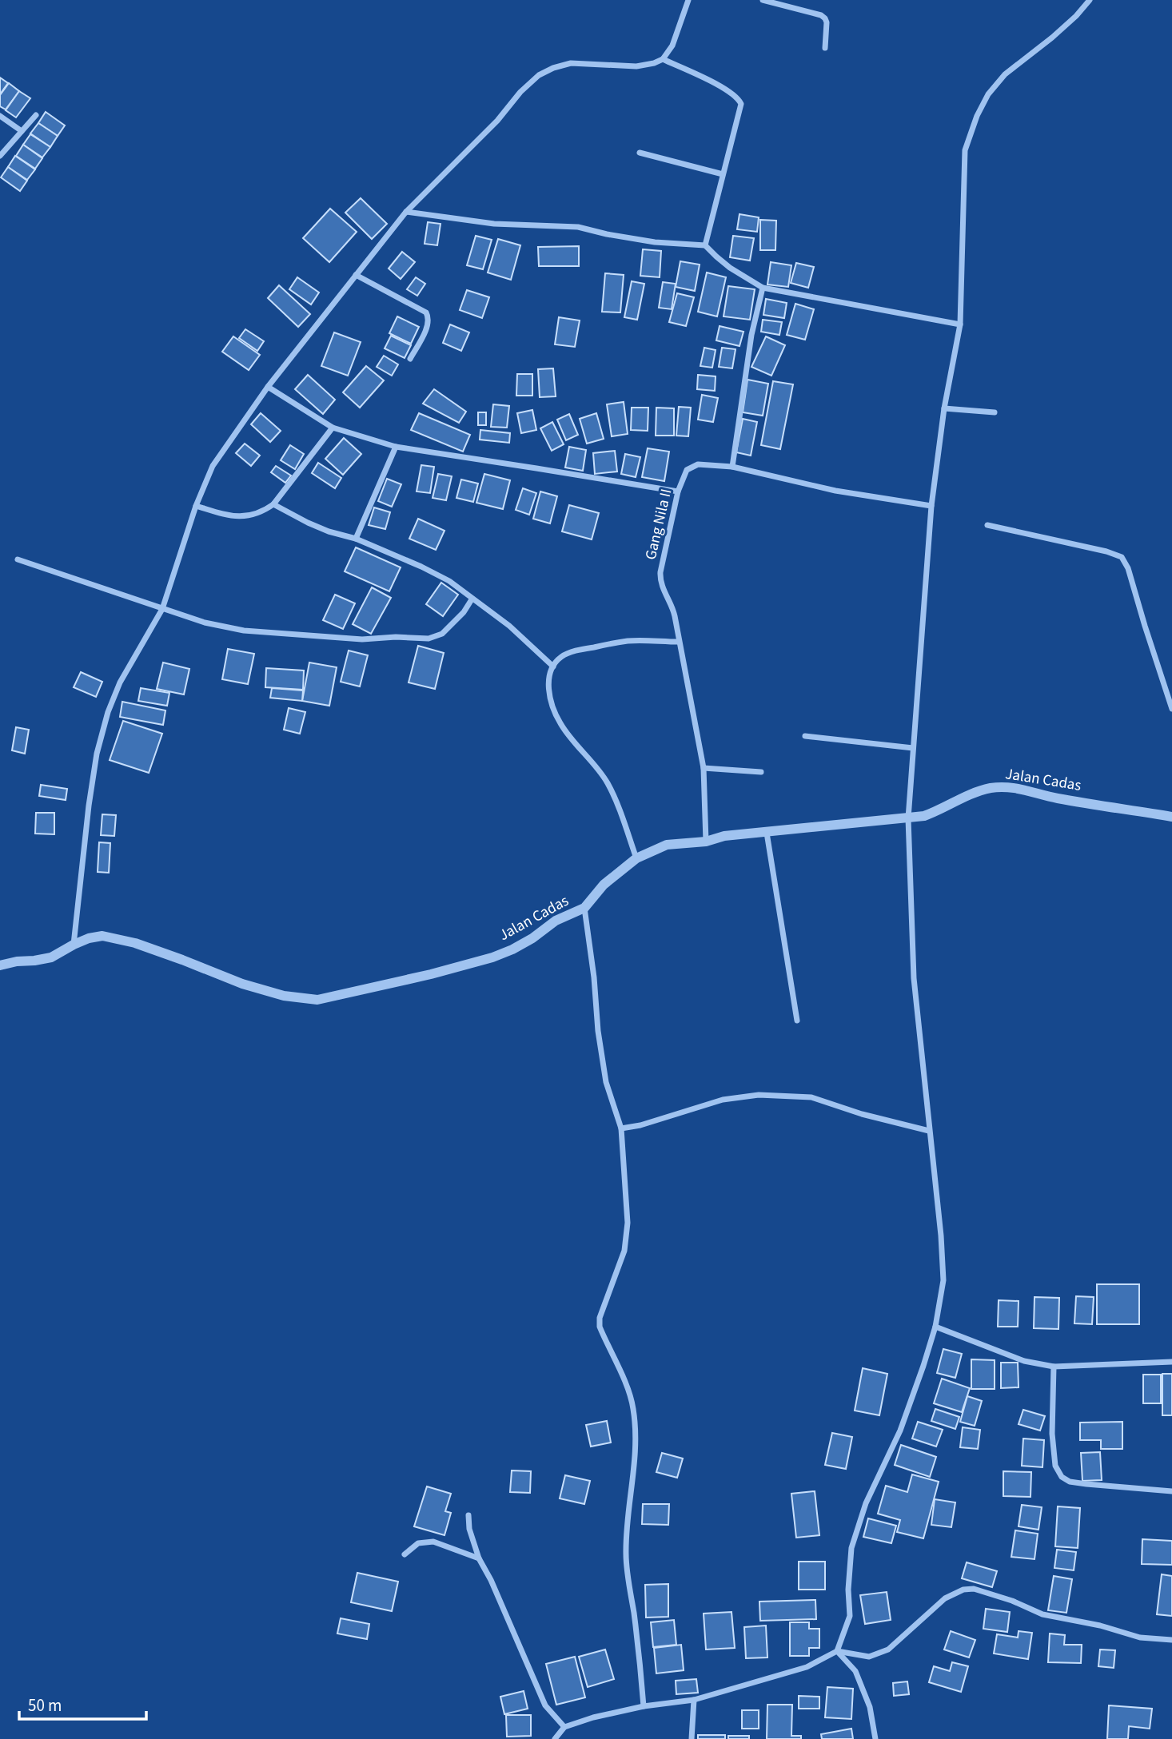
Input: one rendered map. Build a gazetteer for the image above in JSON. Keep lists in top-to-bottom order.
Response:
{
  "streets": {
    "street": ["Gang Nila II", "Jalan Cadas"]
  },
  "crossings": [
    ["Gang Nila II", "Jalan Cadas"]
  ],
  "scale_bar": "50 m"
}
